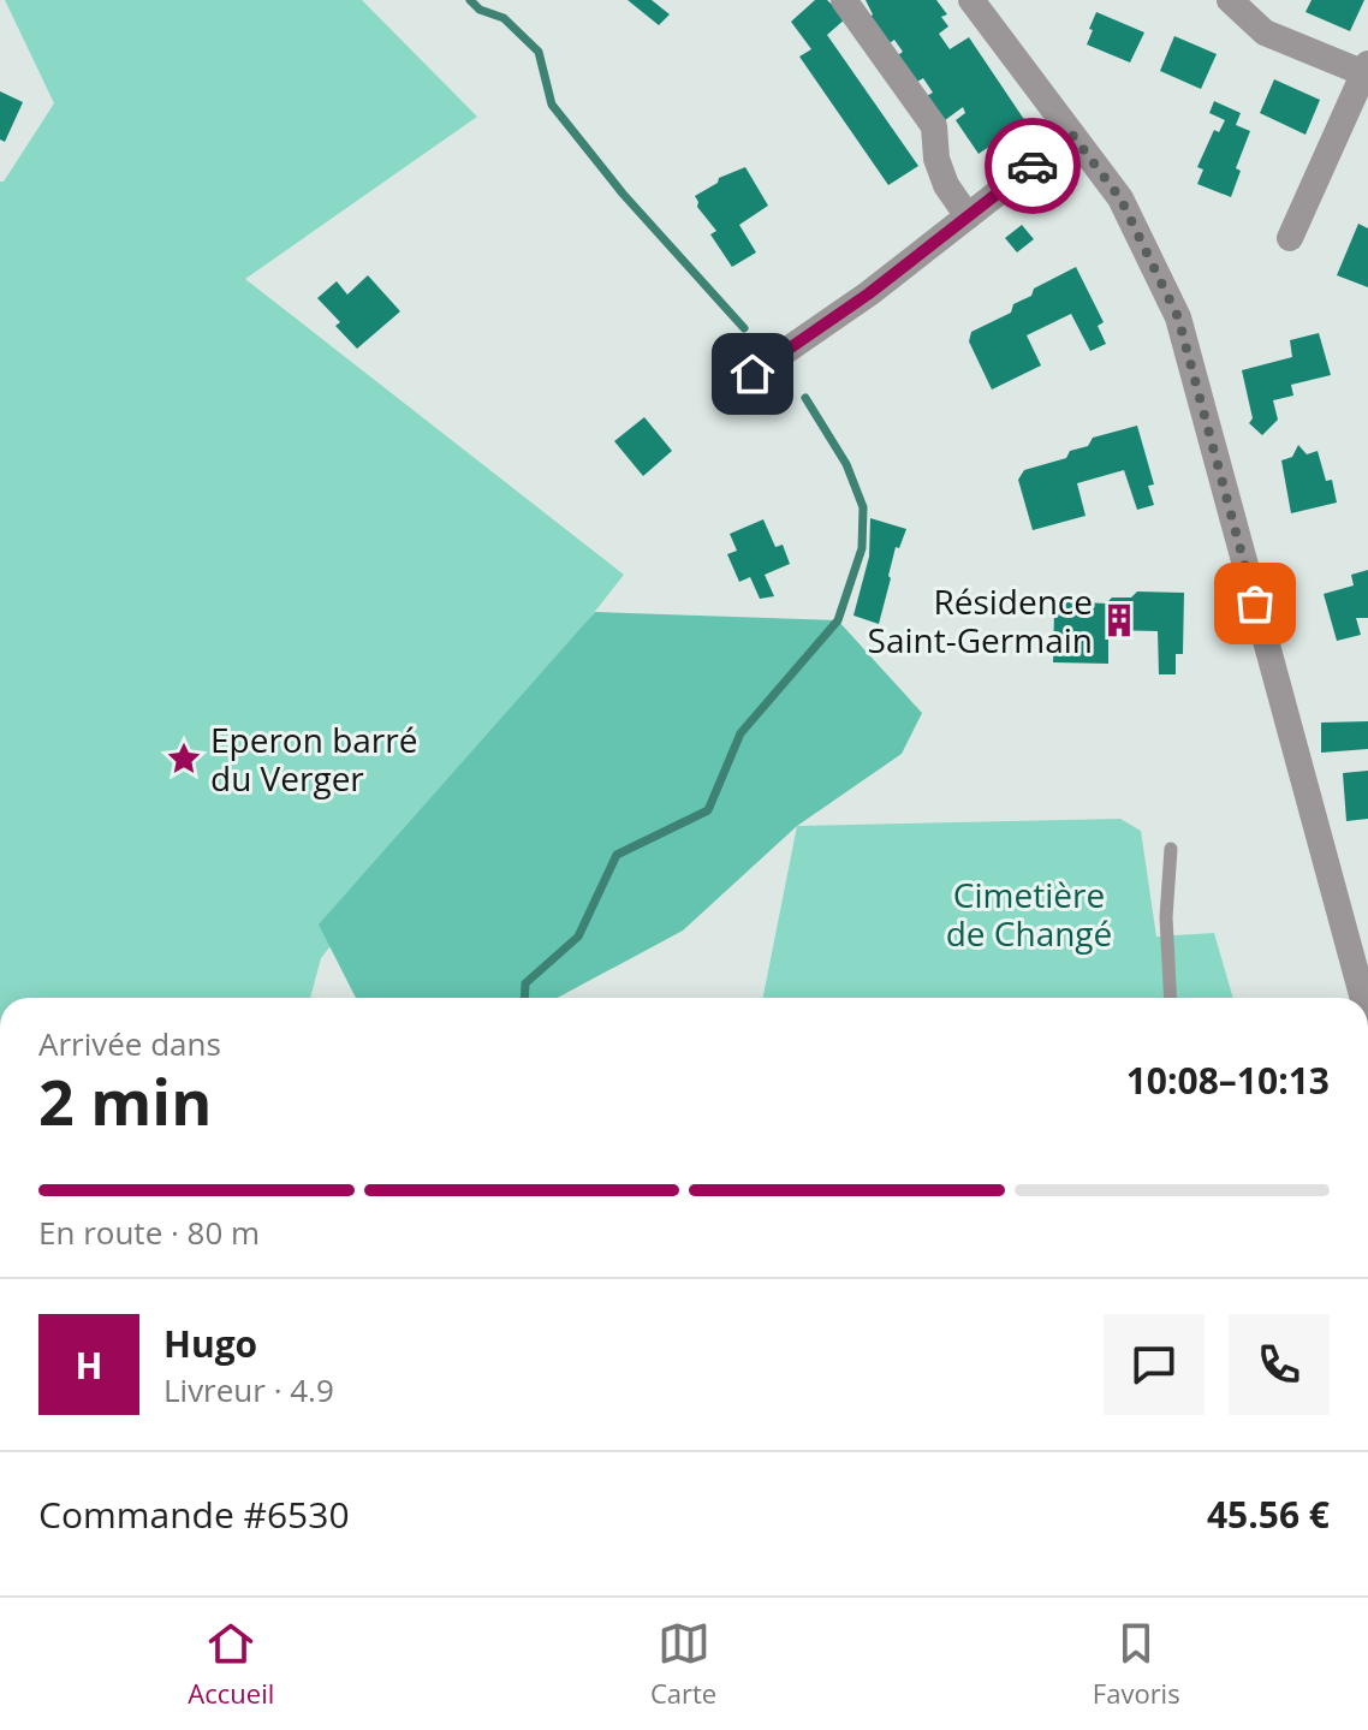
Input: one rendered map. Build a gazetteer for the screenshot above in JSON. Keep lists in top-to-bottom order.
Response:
{
  "parks": ["Cimetière de Changé"],
  "places": {
    "building": ["Résidence Saint-Germain"],
    "place": ["Eperon barré du Verger"]
  },
  "page": {
    "heading": ["2 min", "Arrivée dans", "10:08–10:13"],
    "panel": [
      "Hugo",
      "Livreur · 4.9",
      "Commande #6530",
      "45.56 €"
    ],
    "bar": "En route · 80 m",
    "round": "H",
    "tabs": ["Accueil", "Carte", "Favoris"]
  }
}
